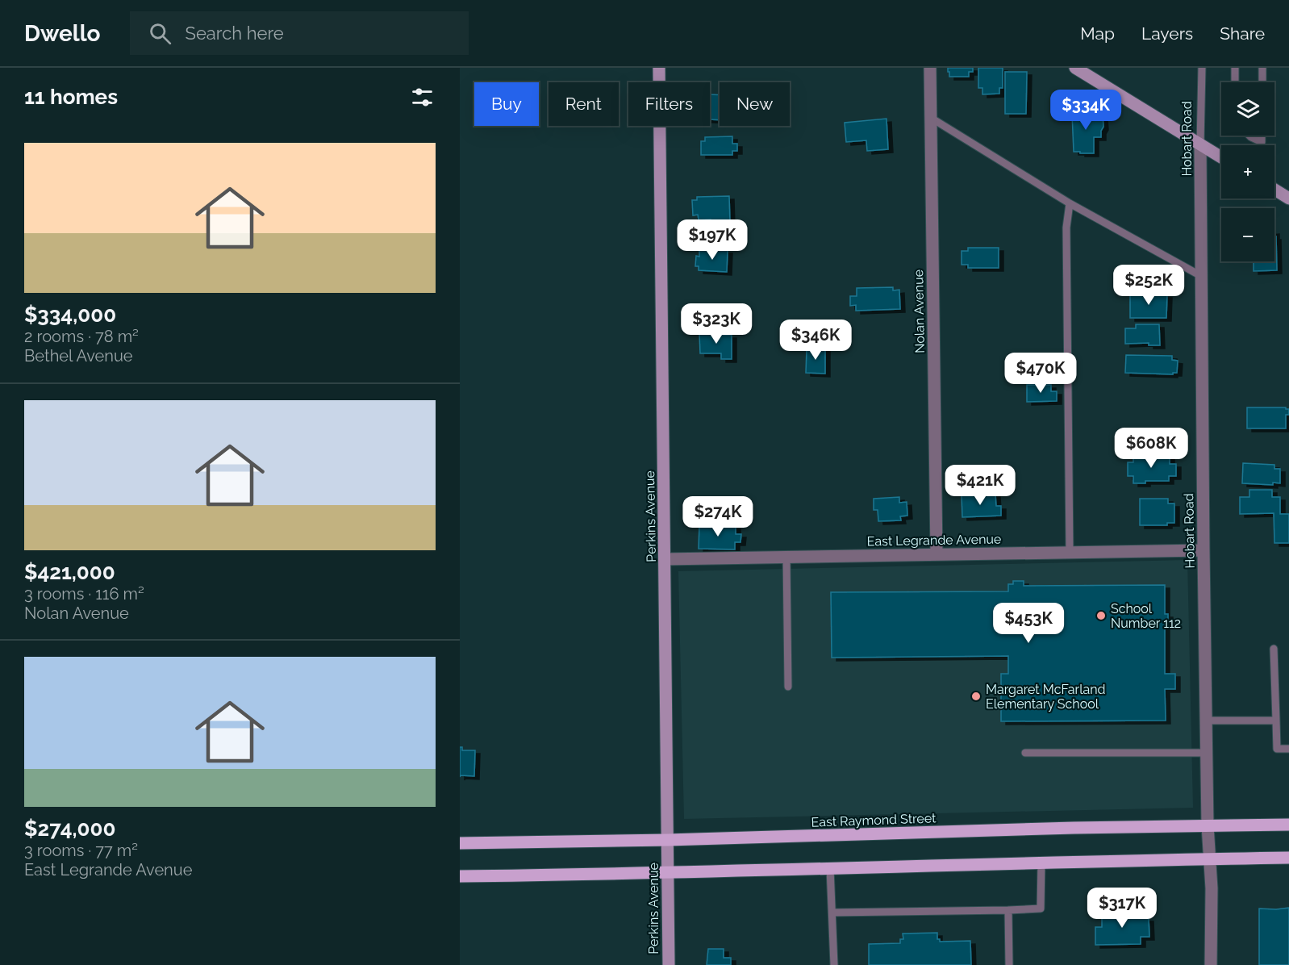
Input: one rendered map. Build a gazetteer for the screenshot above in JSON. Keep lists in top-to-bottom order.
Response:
{
  "streets": {
    "main road": ["East Raymond Street"],
    "street": [
      "Hobart Road",
      "Nolan Avenue",
      "Perkins Avenue",
      "East Legrande Avenue"
    ]
  },
  "crossings": [
    ["Hobart Road", "East Legrande Avenue"],
    ["Hobart Road", "East Raymond Street"],
    ["Nolan Avenue", "East Legrande Avenue"],
    ["Perkins Avenue", "East Legrande Avenue"],
    ["Perkins Avenue", "East Raymond Street"]
  ],
  "places": ["School Number 112", "Margaret McFarland Elementary School"],
  "page": {
    "header": "Dwello",
    "search": "Search here",
    "nav": ["Map", "Layers", "Share"],
    "heading": "11 homes",
    "map_buttons": ["+", "−"],
    "chip": [
      "Buy",
      "Rent",
      "Filters",
      "New"
    ],
    "price": [
      "$334K",
      "$197K",
      "$252K",
      "$323K",
      "$346K",
      "$470K",
      "$608K",
      "$421K",
      "$274K",
      "$453K",
      "$317K"
    ],
    "list": [
      {
        "name": "$334,000",
        "note": "2 rooms · 78 m² · Bethel Avenue"
      },
      {
        "name": "$421,000",
        "note": "3 rooms · 116 m² · Nolan Avenue"
      },
      {
        "name": "$274,000",
        "note": "3 rooms · 77 m² · East Legrande Avenue"
      }
    ]
  }
}
